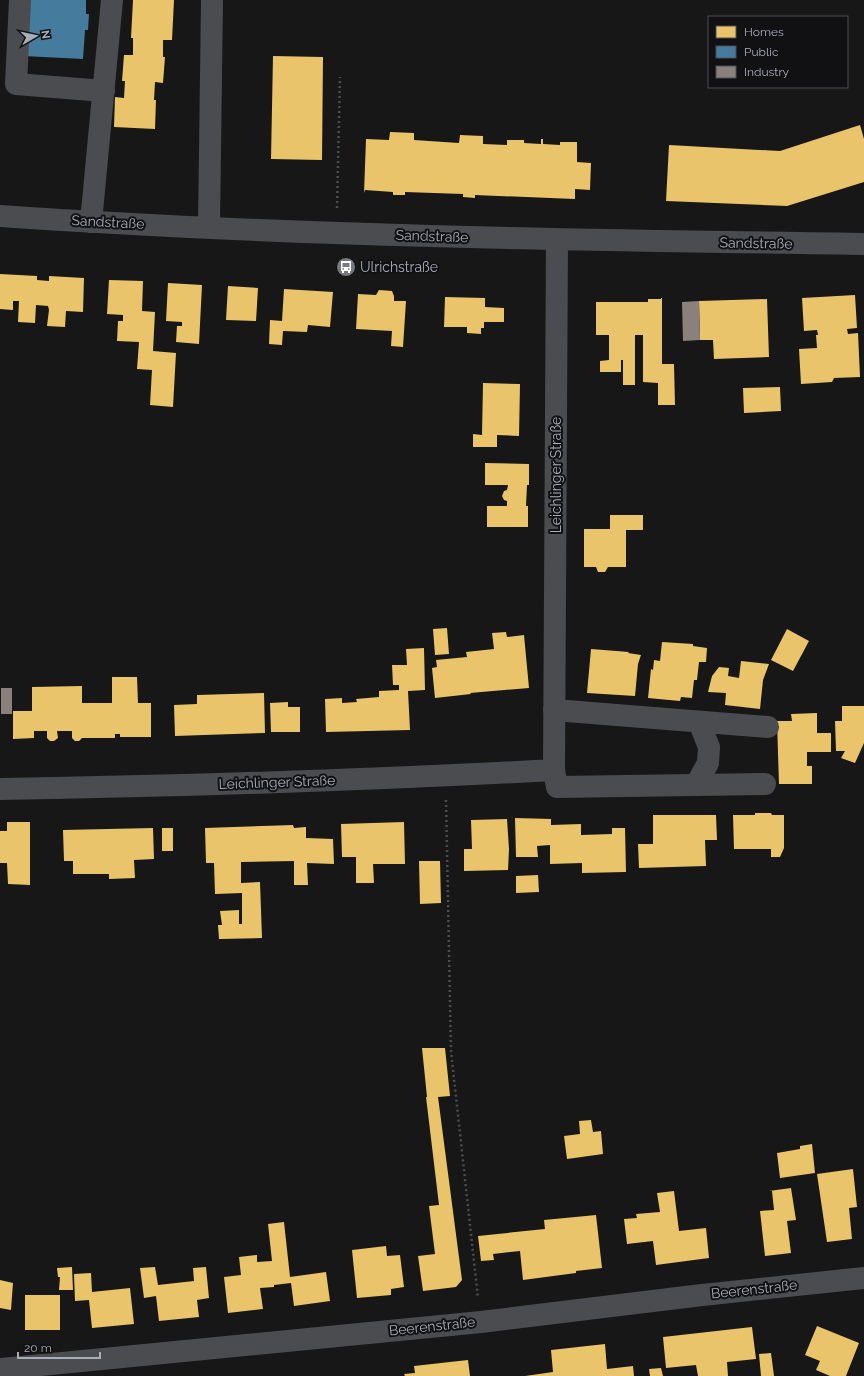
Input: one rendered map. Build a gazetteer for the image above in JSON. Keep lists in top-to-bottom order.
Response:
{
  "streets": {
    "street": ["Sandstraße", "Leichlinger Straße", "Beerenstraße"]
  },
  "crossings": [
    ["Sandstraße", "Leichlinger Straße"]
  ],
  "places": {
    "bus stop": ["Ulrichstraße"]
  },
  "legend": ["Homes", "Public", "Industry"],
  "scale_bar": "20 m",
  "north": "right"
}
